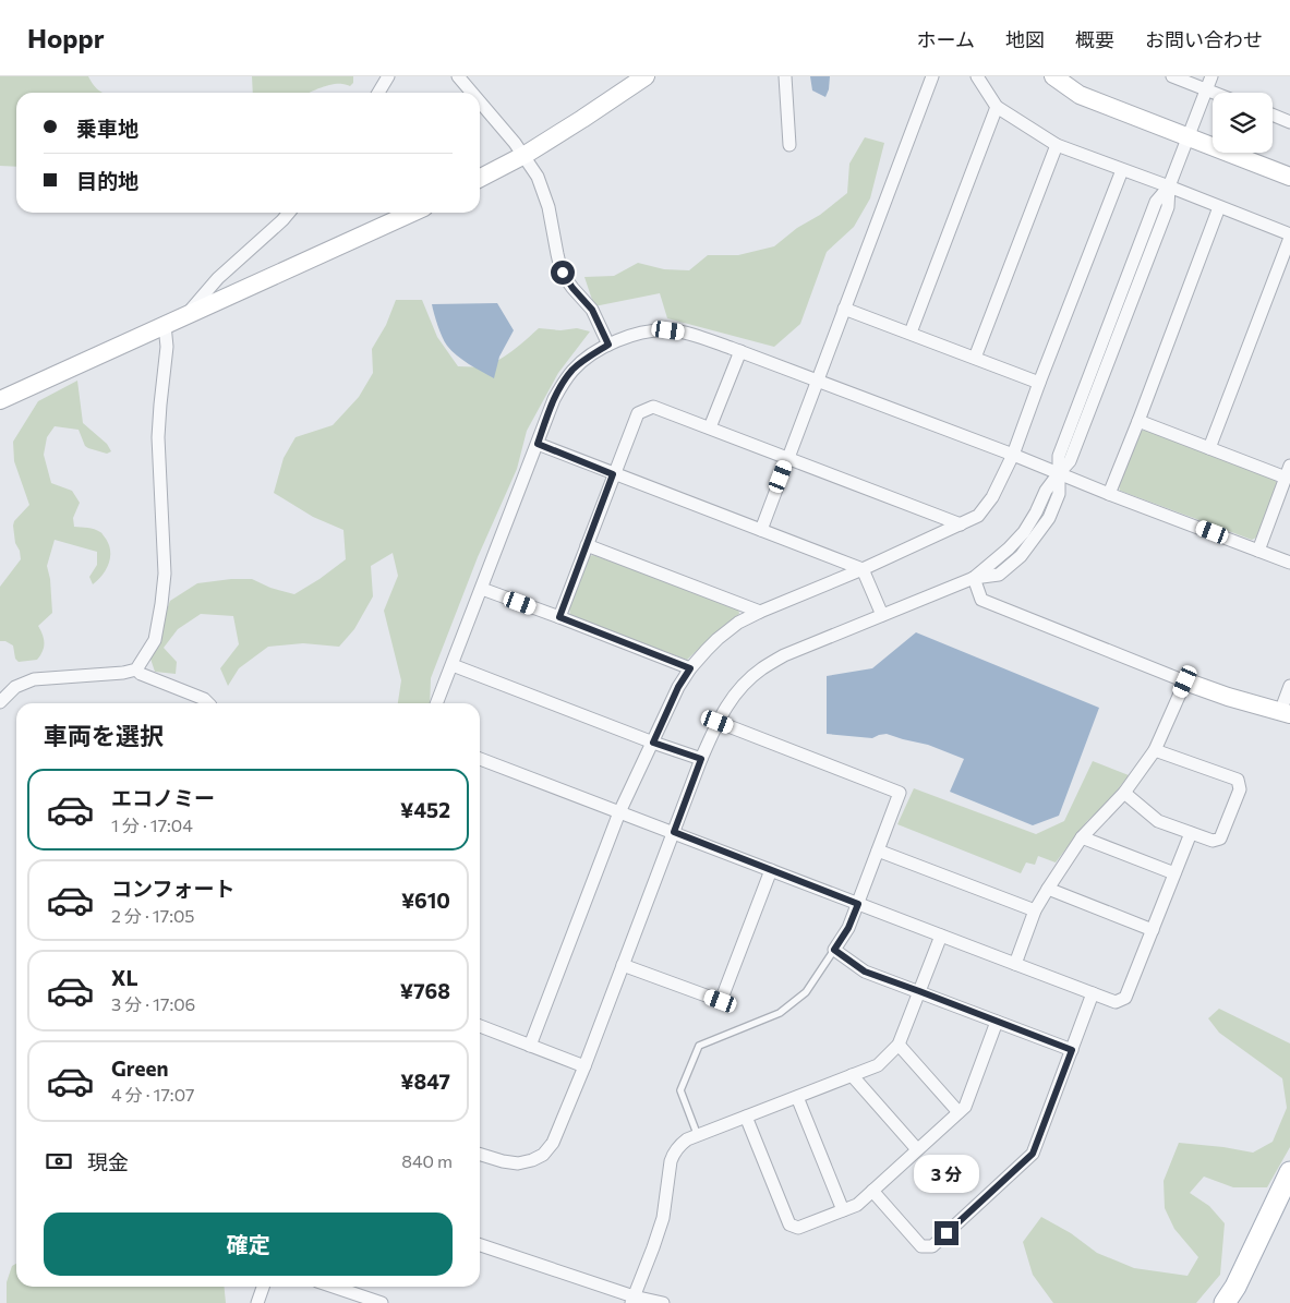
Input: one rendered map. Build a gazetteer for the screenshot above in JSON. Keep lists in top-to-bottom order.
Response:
{
  "page": {
    "header": "Hoppr",
    "nav": [
      "ホーム",
      "地図",
      "概要",
      "お問い合わせ"
    ],
    "banner": ["乗車地", "目的地"],
    "heading": "車両を選択",
    "list": [
      {
        "name": "エコノミー",
        "note": "1 分 · 17:04",
        "value": "¥452"
      },
      {
        "name": "コンフォート",
        "note": "2 分 · 17:05",
        "value": "¥610"
      },
      {
        "name": "XL",
        "note": "3 分 · 17:06",
        "value": "¥768"
      },
      {
        "name": "Green",
        "note": "4 分 · 17:07",
        "value": "¥847"
      }
    ],
    "pay": ["現金", "840 m"],
    "bubble": "3 分",
    "buttons": "確定"
  }
}
